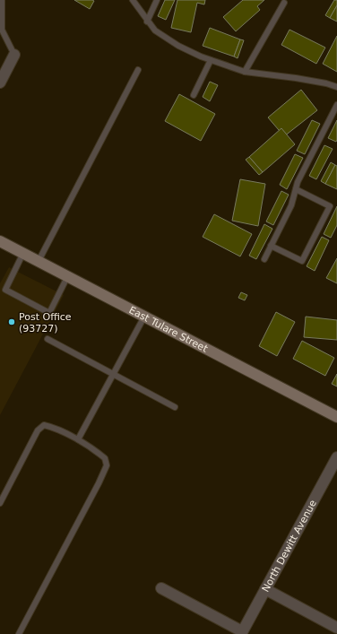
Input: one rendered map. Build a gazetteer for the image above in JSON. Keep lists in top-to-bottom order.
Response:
{
  "streets": {
    "main road": ["East Tulare Street"],
    "street": ["North Dewitt Avenue"]
  },
  "places": ["Post Office (93727)"]
}
